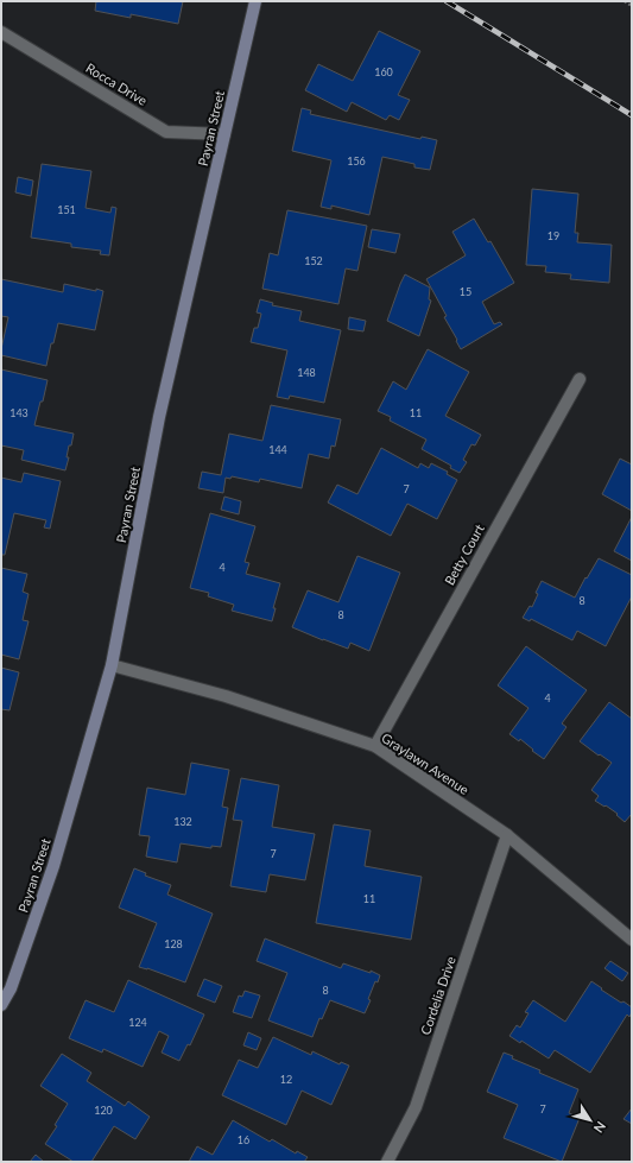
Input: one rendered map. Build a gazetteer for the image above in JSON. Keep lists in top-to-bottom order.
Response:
{
  "streets": {
    "main road": ["Payran Street"],
    "street": [
      "Rocca Drive",
      "Betty Court",
      "Graylawn Avenue",
      "Cordelia Drive"
    ]
  },
  "crossings": [
    ["Rocca Drive", "Payran Street"],
    ["Payran Street", "Graylawn Avenue"],
    ["Betty Court", "Graylawn Avenue"],
    ["Graylawn Avenue", "Cordelia Drive"]
  ],
  "house_numbers": [
    "160",
    "156",
    "151",
    "19",
    "152",
    "15",
    "148",
    "143",
    "11",
    "144",
    "7",
    "4",
    "8",
    "8",
    "4",
    "132",
    "7",
    "11",
    "128",
    "8",
    "124",
    "12",
    "7",
    "120",
    "16"
  ],
  "north": "bottom right"
}
